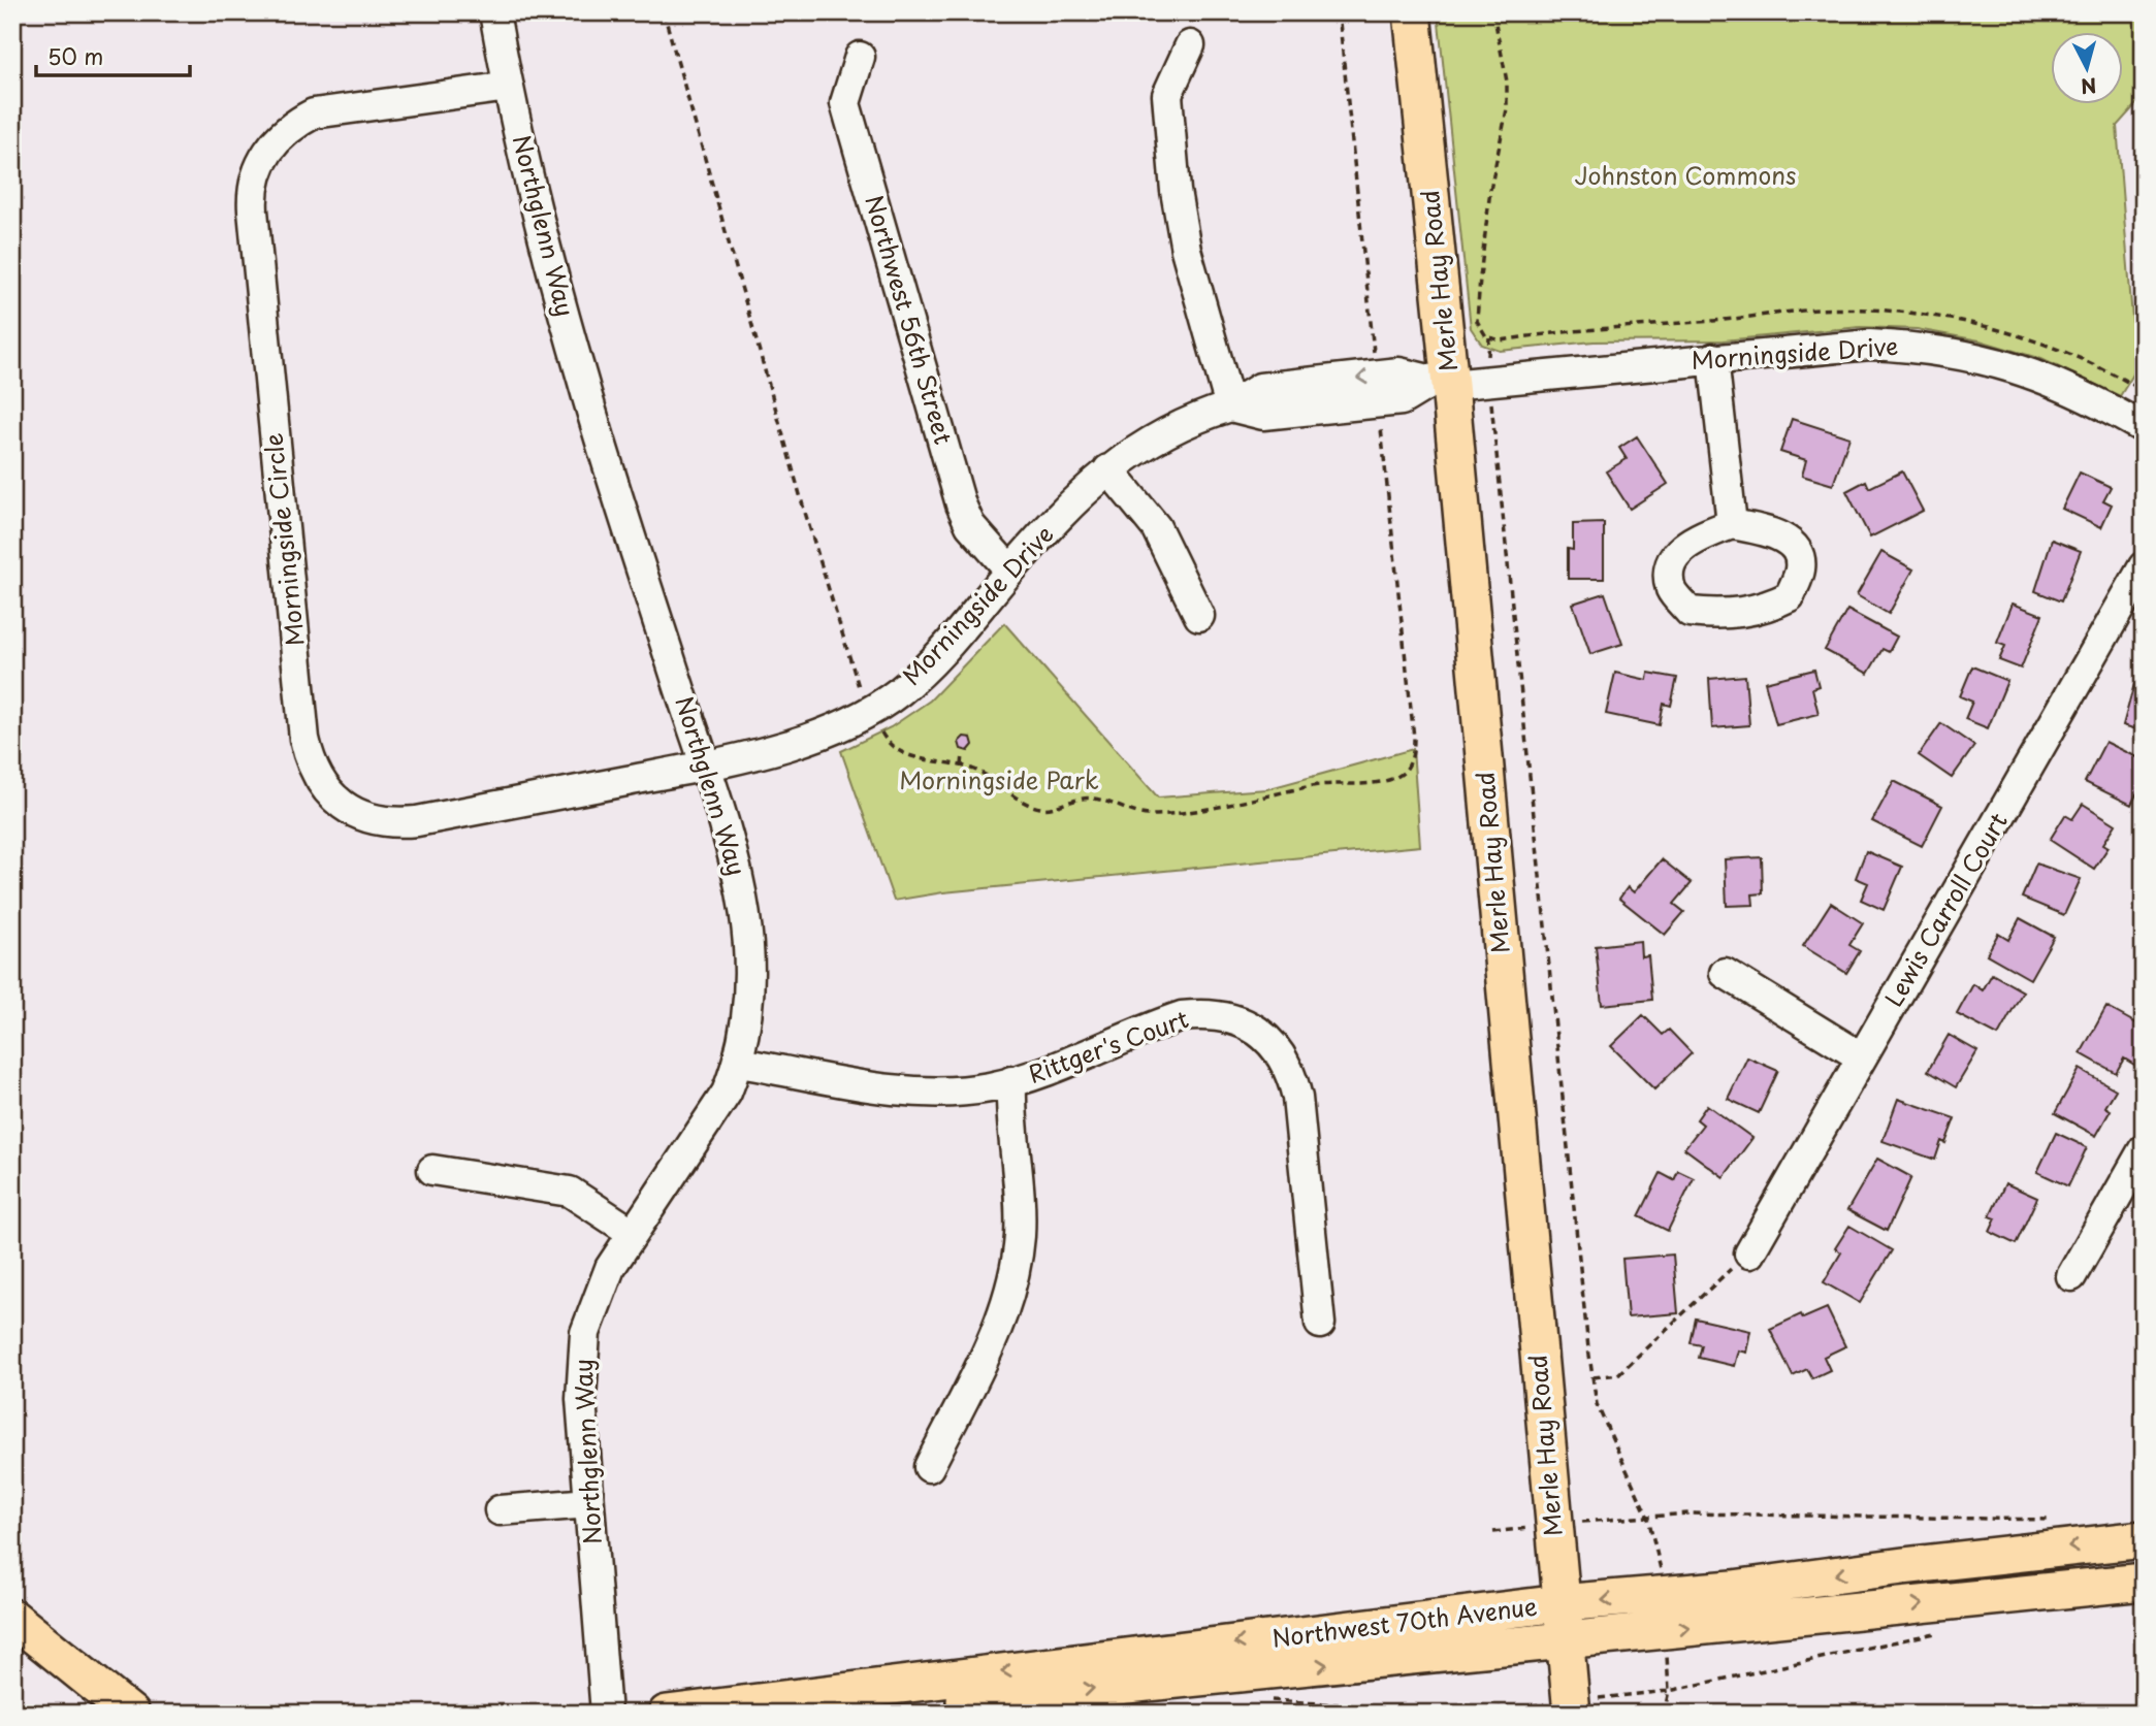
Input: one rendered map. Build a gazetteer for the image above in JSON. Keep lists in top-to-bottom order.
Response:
{
  "streets": {
    "main road": ["Merle Hay Road", "Northwest 70th Avenue"],
    "street": [
      "Northglenn Way",
      "Northwest 56th Street",
      "Morningside Drive",
      "Morningside Circle",
      "Lewis Carroll Court",
      "Rittger's Court"
    ]
  },
  "crossings": [
    ["Northglenn Way", "Morningside Drive"],
    ["Northglenn Way", "Morningside Circle"],
    ["Northglenn Way", "Rittger's Court"],
    ["Merle Hay Road", "Morningside Drive"],
    ["Merle Hay Road", "Northwest 70th Avenue"],
    ["Northwest 56th Street", "Morningside Drive"],
    ["Morningside Drive", "Morningside Circle"]
  ],
  "parks": ["Johnston Commons", "Morningside Park"],
  "scale_bar": "50 m",
  "north": "bottom"
}
